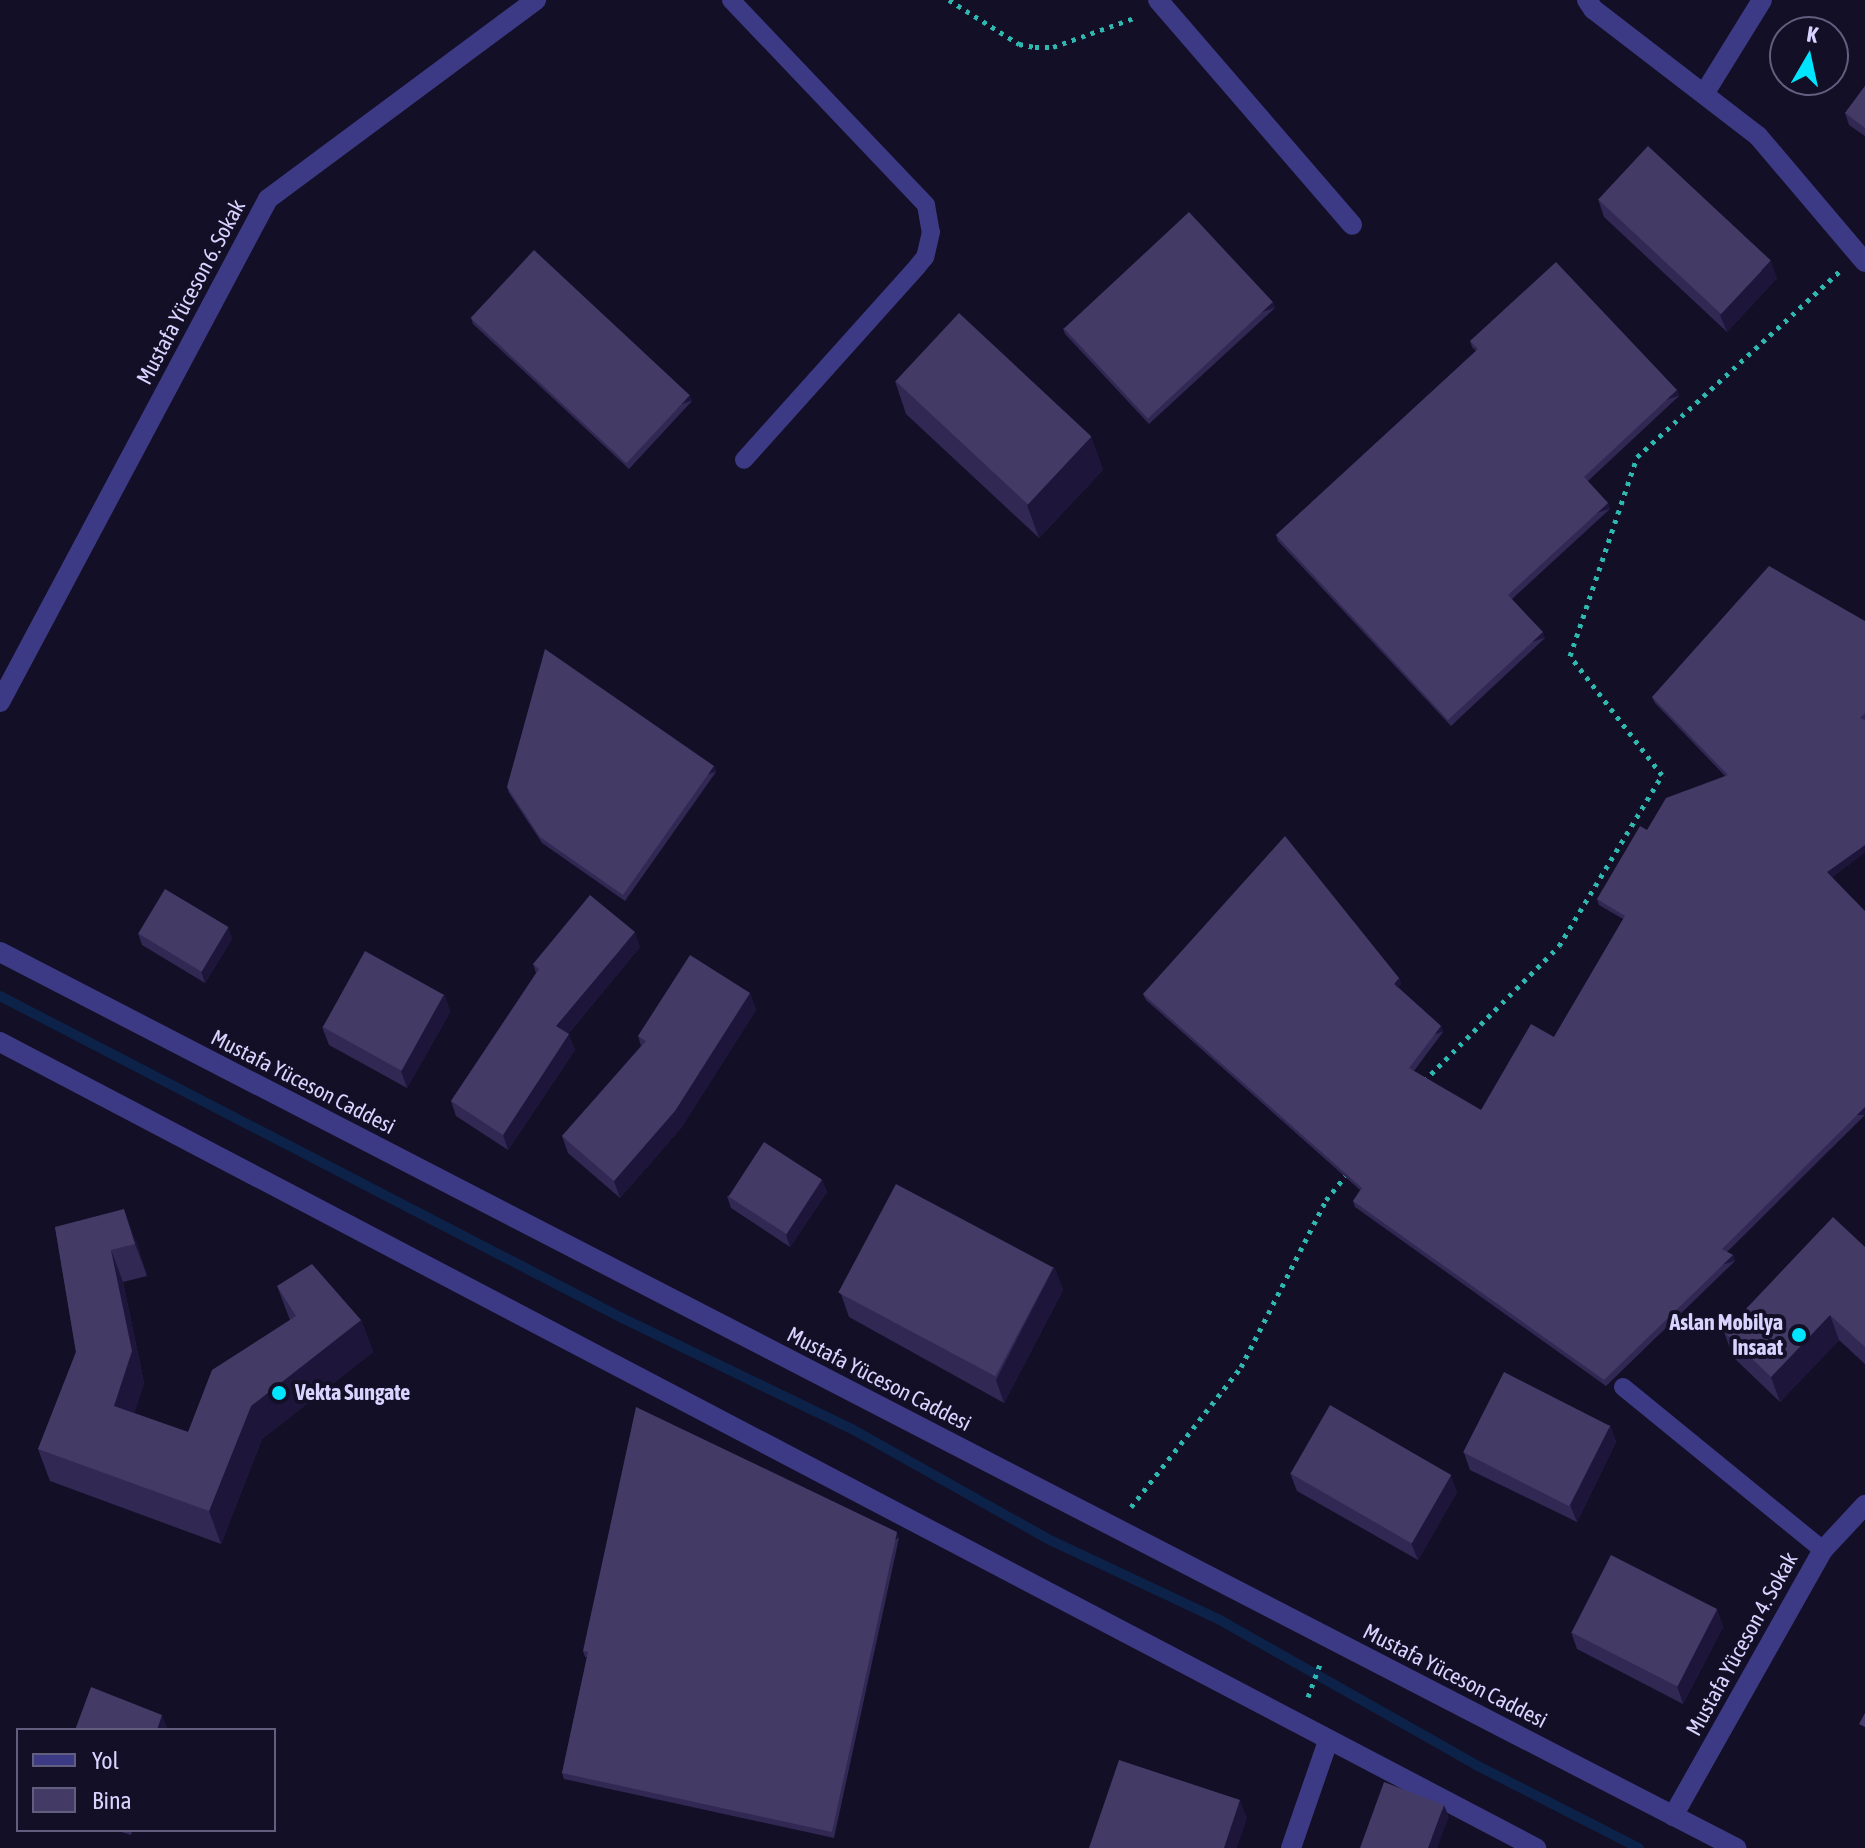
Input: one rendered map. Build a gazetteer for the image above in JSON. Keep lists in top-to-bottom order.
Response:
{
  "streets": {
    "street": ["Mustafa Yüceson 6. Sokak", "Mustafa Yüceson Caddesi", "Mustafa Yüceson 4. Sokak"]
  },
  "crossings": [
    ["Mustafa Yüceson Caddesi", "Mustafa Yüceson 4. Sokak"]
  ],
  "places": ["Aslan Mobilya Insaat", "Vekta Sungate"],
  "legend": ["Yol", "Bina"],
  "north": "top"
}
